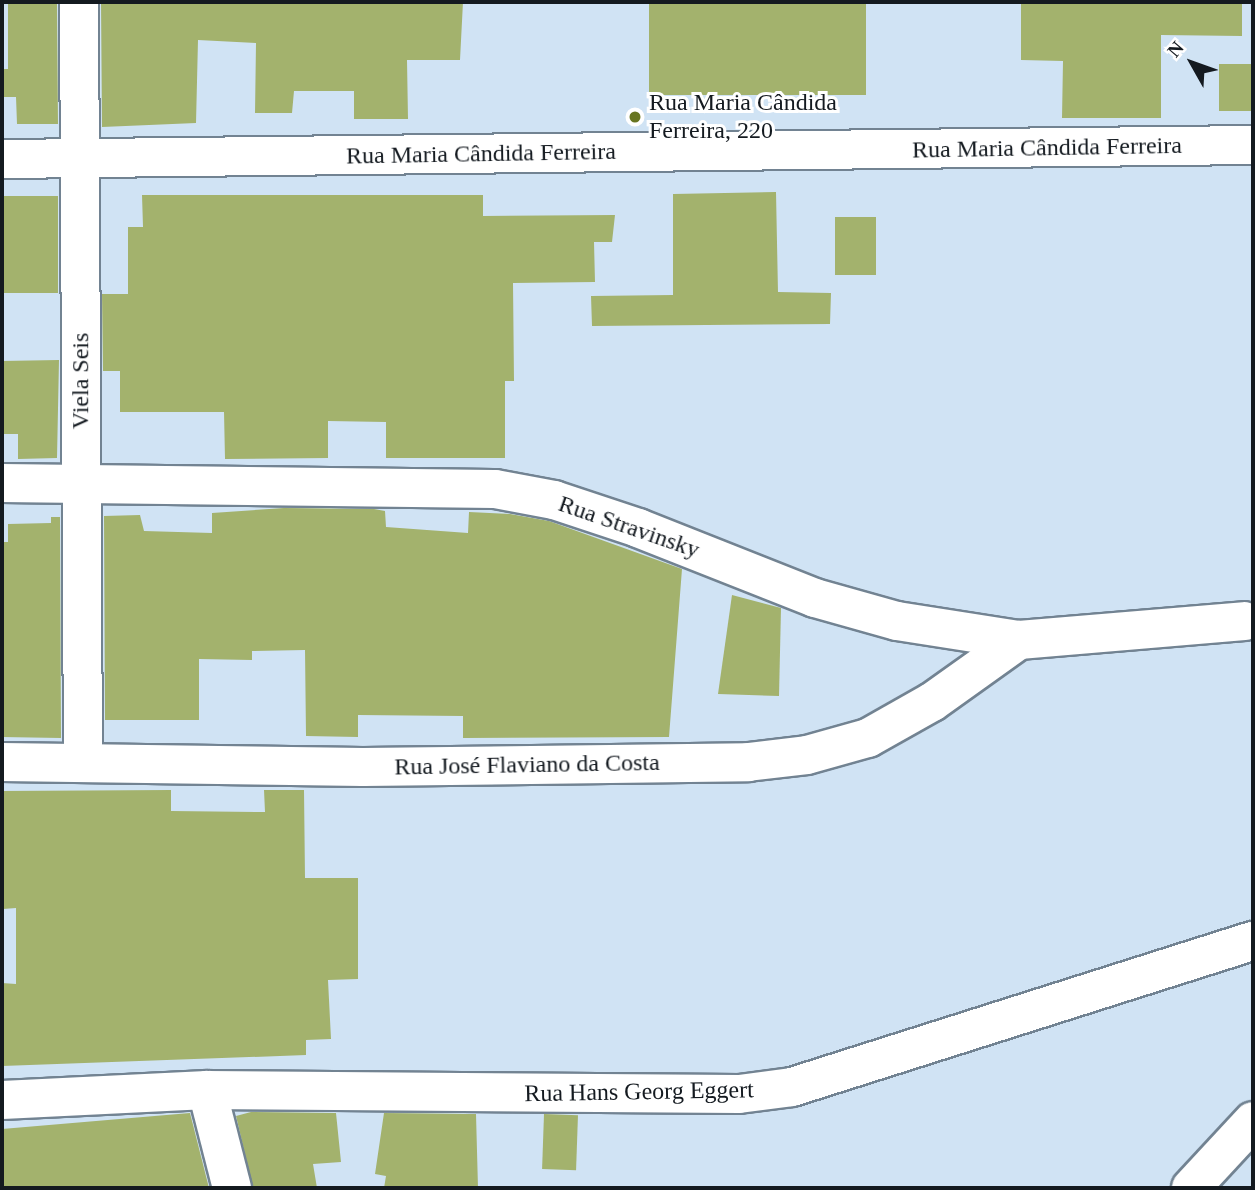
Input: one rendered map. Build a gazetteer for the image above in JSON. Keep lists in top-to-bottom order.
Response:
{
  "streets": {
    "street": [
      "Rua Maria Cândida Ferreira",
      "Viela Seis",
      "Rua Stravinsky",
      "Rua José Flaviano da Costa",
      "Rua Hans Georg Eggert"
    ]
  },
  "crossings": [
    ["Rua Maria Cândida Ferreira", "Viela Seis"],
    ["Viela Seis", "Rua Stravinsky"],
    ["Viela Seis", "Rua José Flaviano da Costa"],
    ["Rua Stravinsky", "Rua José Flaviano da Costa"]
  ],
  "places": ["Rua Maria Cândida Ferreira, 220"],
  "north": "top left"
}
